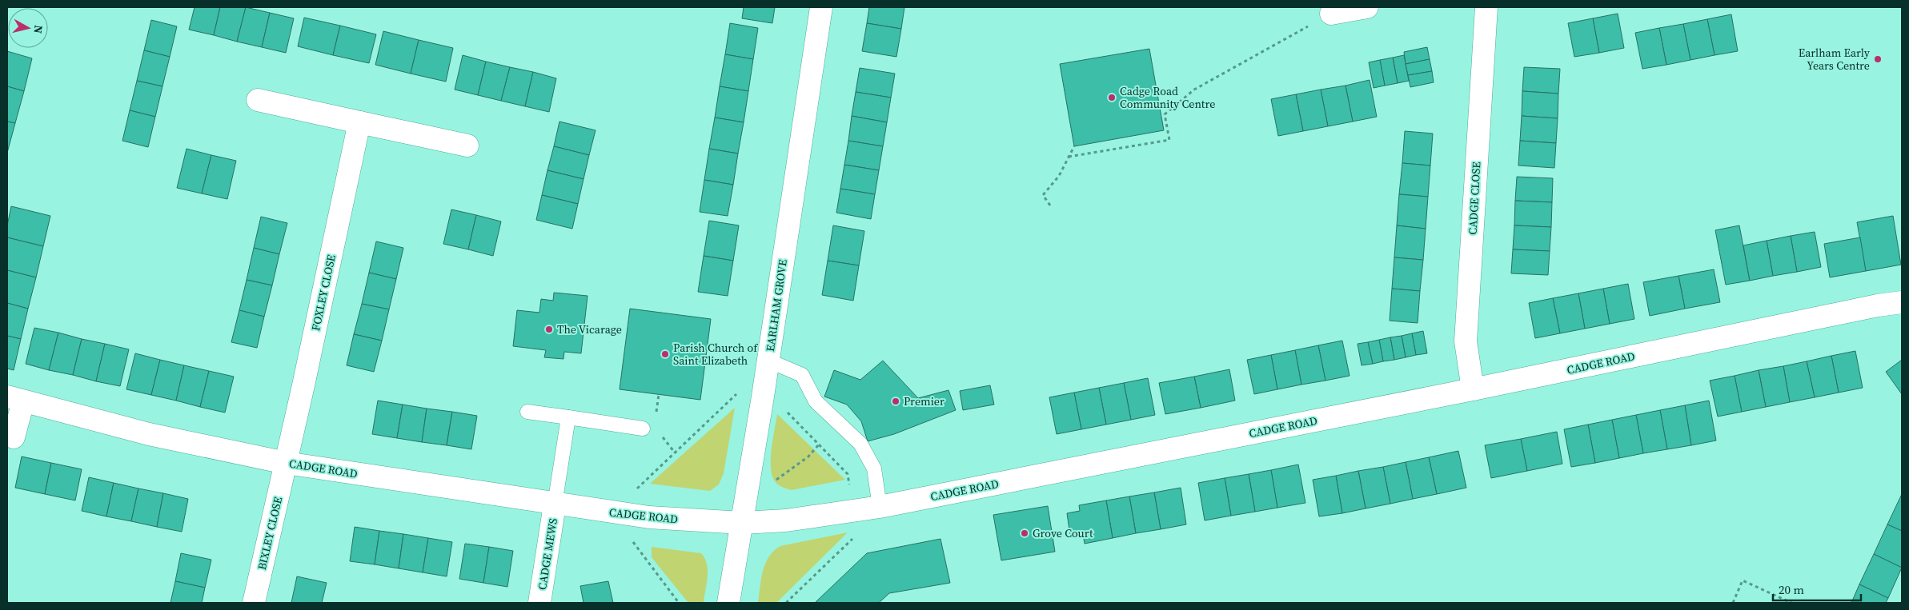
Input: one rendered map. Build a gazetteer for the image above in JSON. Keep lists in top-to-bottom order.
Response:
{
  "streets": {
    "street": [
      "CADGE CLOSE",
      "FOXLEY CLOSE",
      "EARLHAM GROVE",
      "CADGE ROAD",
      "BIXLEY CLOSE",
      "CADGE MEWS"
    ]
  },
  "crossings": [
    ["CADGE CLOSE", "CADGE ROAD"],
    ["FOXLEY CLOSE", "CADGE ROAD"],
    ["FOXLEY CLOSE", "BIXLEY CLOSE"],
    ["EARLHAM GROVE", "CADGE ROAD"],
    ["CADGE ROAD", "BIXLEY CLOSE"],
    ["CADGE ROAD", "CADGE MEWS"]
  ],
  "places": [
    "Earlham Early Years Centre",
    "Cadge Road Community Centre",
    "The Vicarage",
    "Parish Church of Saint Elizabeth",
    "Premier",
    "Grove Court"
  ],
  "scale_bar": "20 m",
  "north": "right"
}
